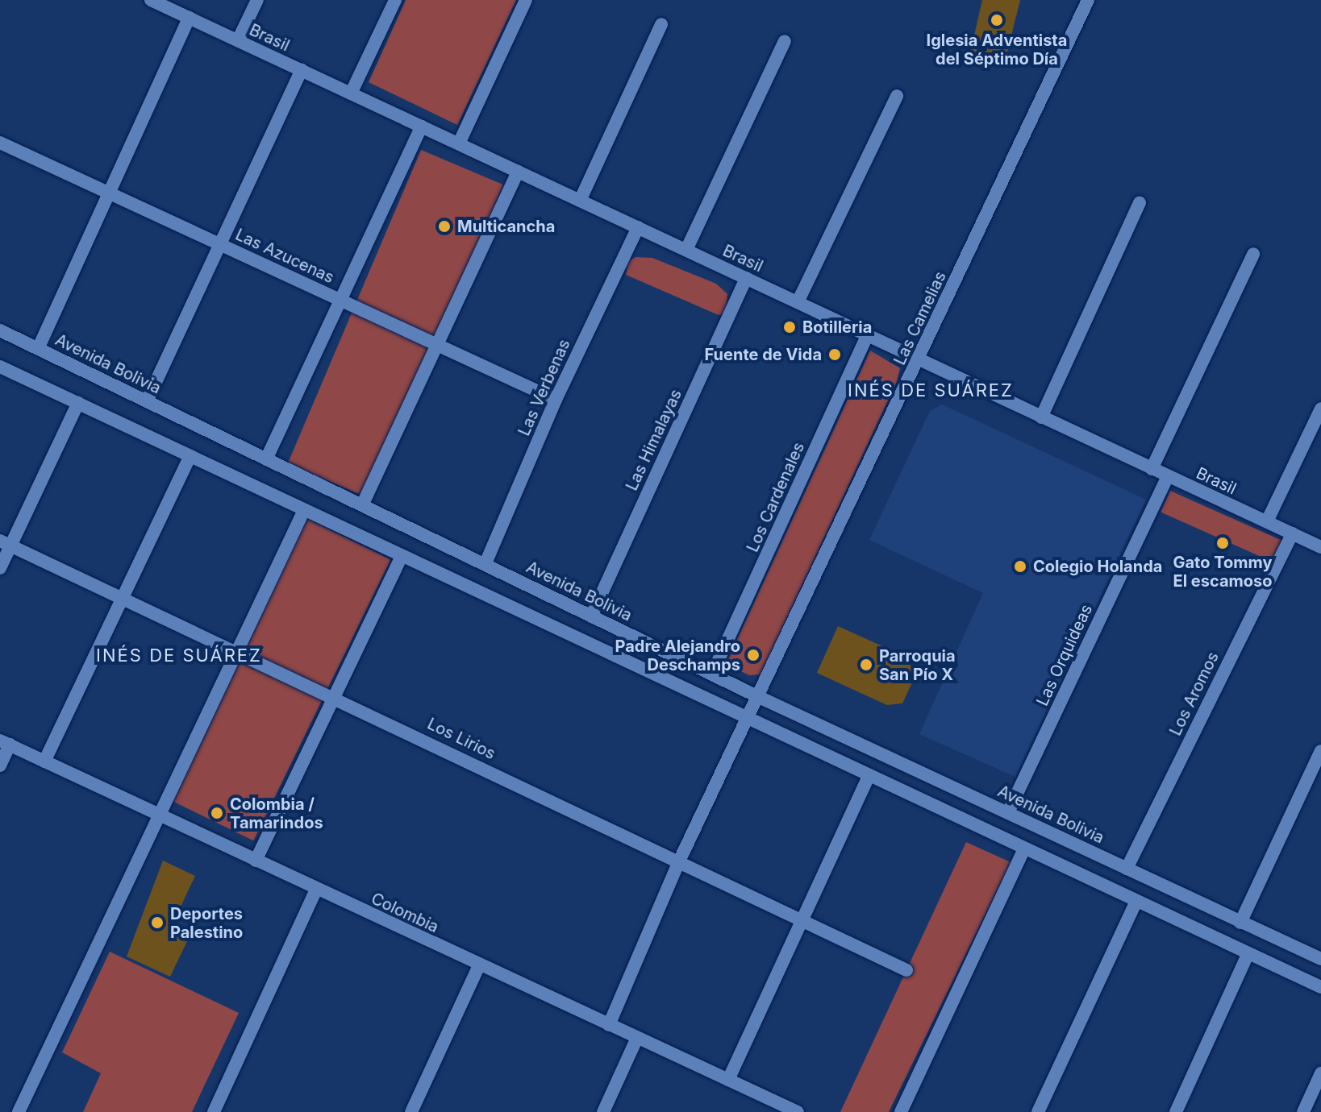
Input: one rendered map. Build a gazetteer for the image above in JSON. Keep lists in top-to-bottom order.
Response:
{
  "streets": {
    "street": [
      "Brasil",
      "Las Azucenas",
      "Las Camelias",
      "Avenida Bolivia",
      "Las Verbenas",
      "Las Himalayas",
      "Los Cardenales",
      "Las Orquideas",
      "Los Aromos",
      "Los Lirios",
      "Colombia"
    ]
  },
  "crossings": [
    ["Brasil", "Las Camelias"],
    ["Brasil", "Las Verbenas"],
    ["Brasil", "Las Himalayas"],
    ["Brasil", "Los Cardenales"],
    ["Brasil", "Las Orquideas"],
    ["Brasil", "Los Aromos"],
    ["Las Azucenas", "Las Verbenas"],
    ["Las Camelias", "Avenida Bolivia"],
    ["Las Camelias", "Los Lirios"],
    ["Las Camelias", "Colombia"],
    ["Avenida Bolivia", "Las Verbenas"],
    ["Avenida Bolivia", "Las Himalayas"],
    ["Avenida Bolivia", "Los Cardenales"],
    ["Avenida Bolivia", "Las Orquideas"],
    ["Avenida Bolivia", "Los Aromos"]
  ],
  "districts": ["INÉS DE SUÁREZ", "INÉS DE SUÁREZ"],
  "places": [
    "Iglesia Adventista del Séptimo Día",
    "Multicancha",
    "Botilleria",
    "Fuente de Vida",
    "Gato Tommy El escamoso",
    "Colegio Holanda",
    "Padre Alejandro Deschamps",
    "Parroquia San Pío X",
    "Colombia / Tamarindos",
    "Deportes Palestino"
  ]
}
